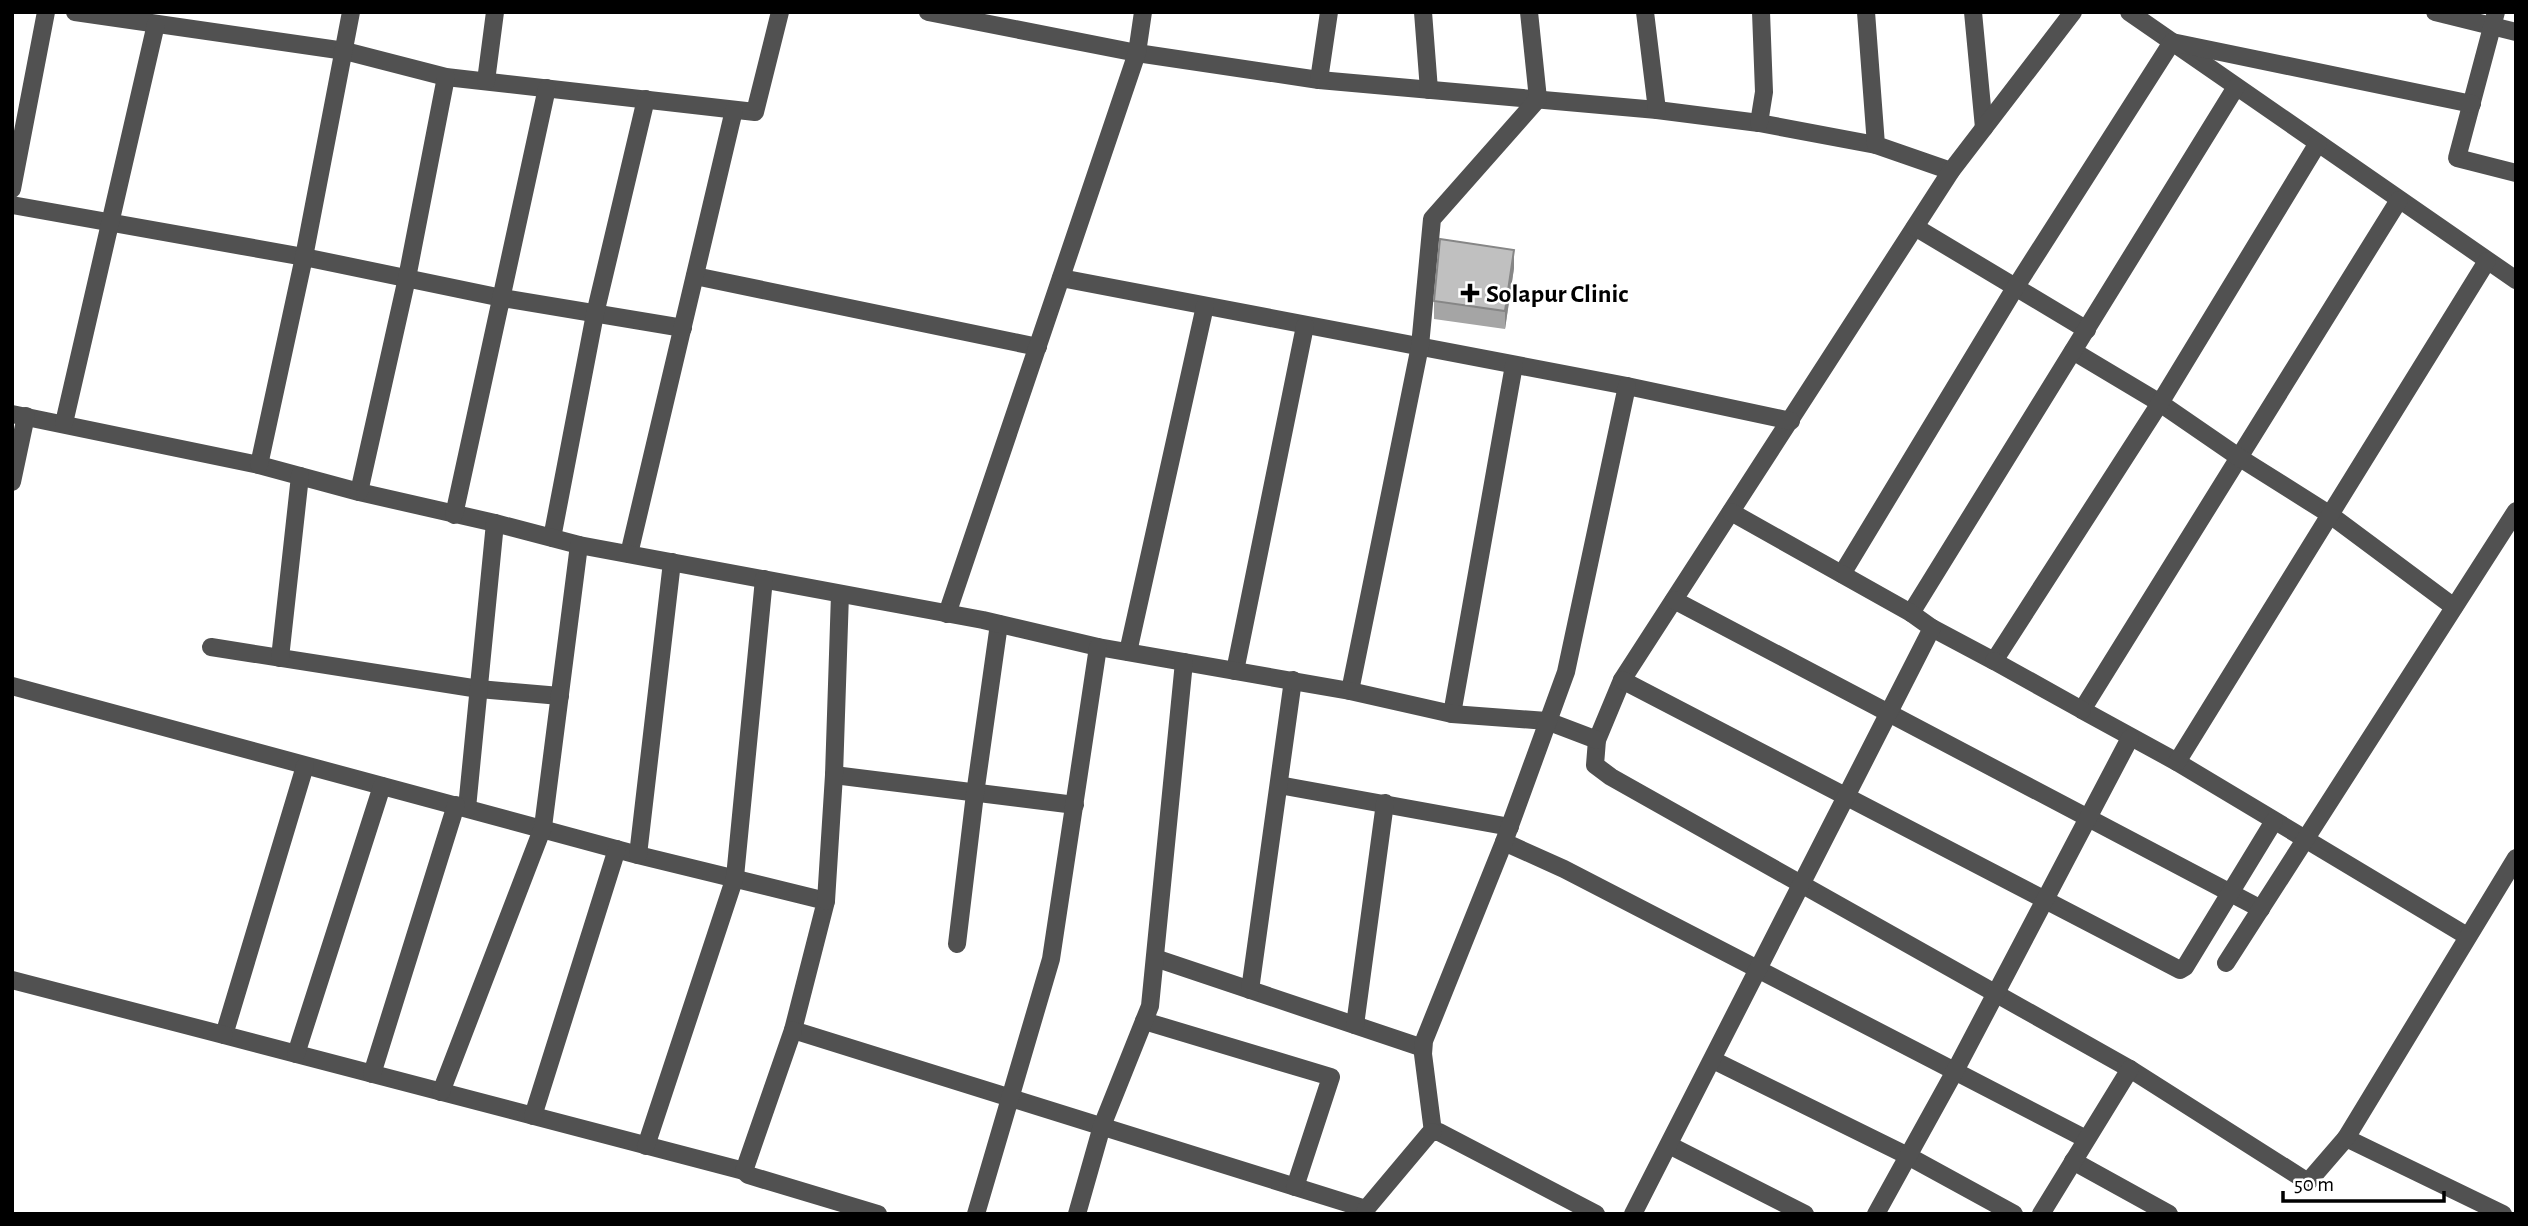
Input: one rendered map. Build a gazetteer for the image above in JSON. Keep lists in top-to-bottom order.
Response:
{
  "places": {
    "health": ["Solapur Clinic"]
  },
  "scale_bar": "50 m"
}
